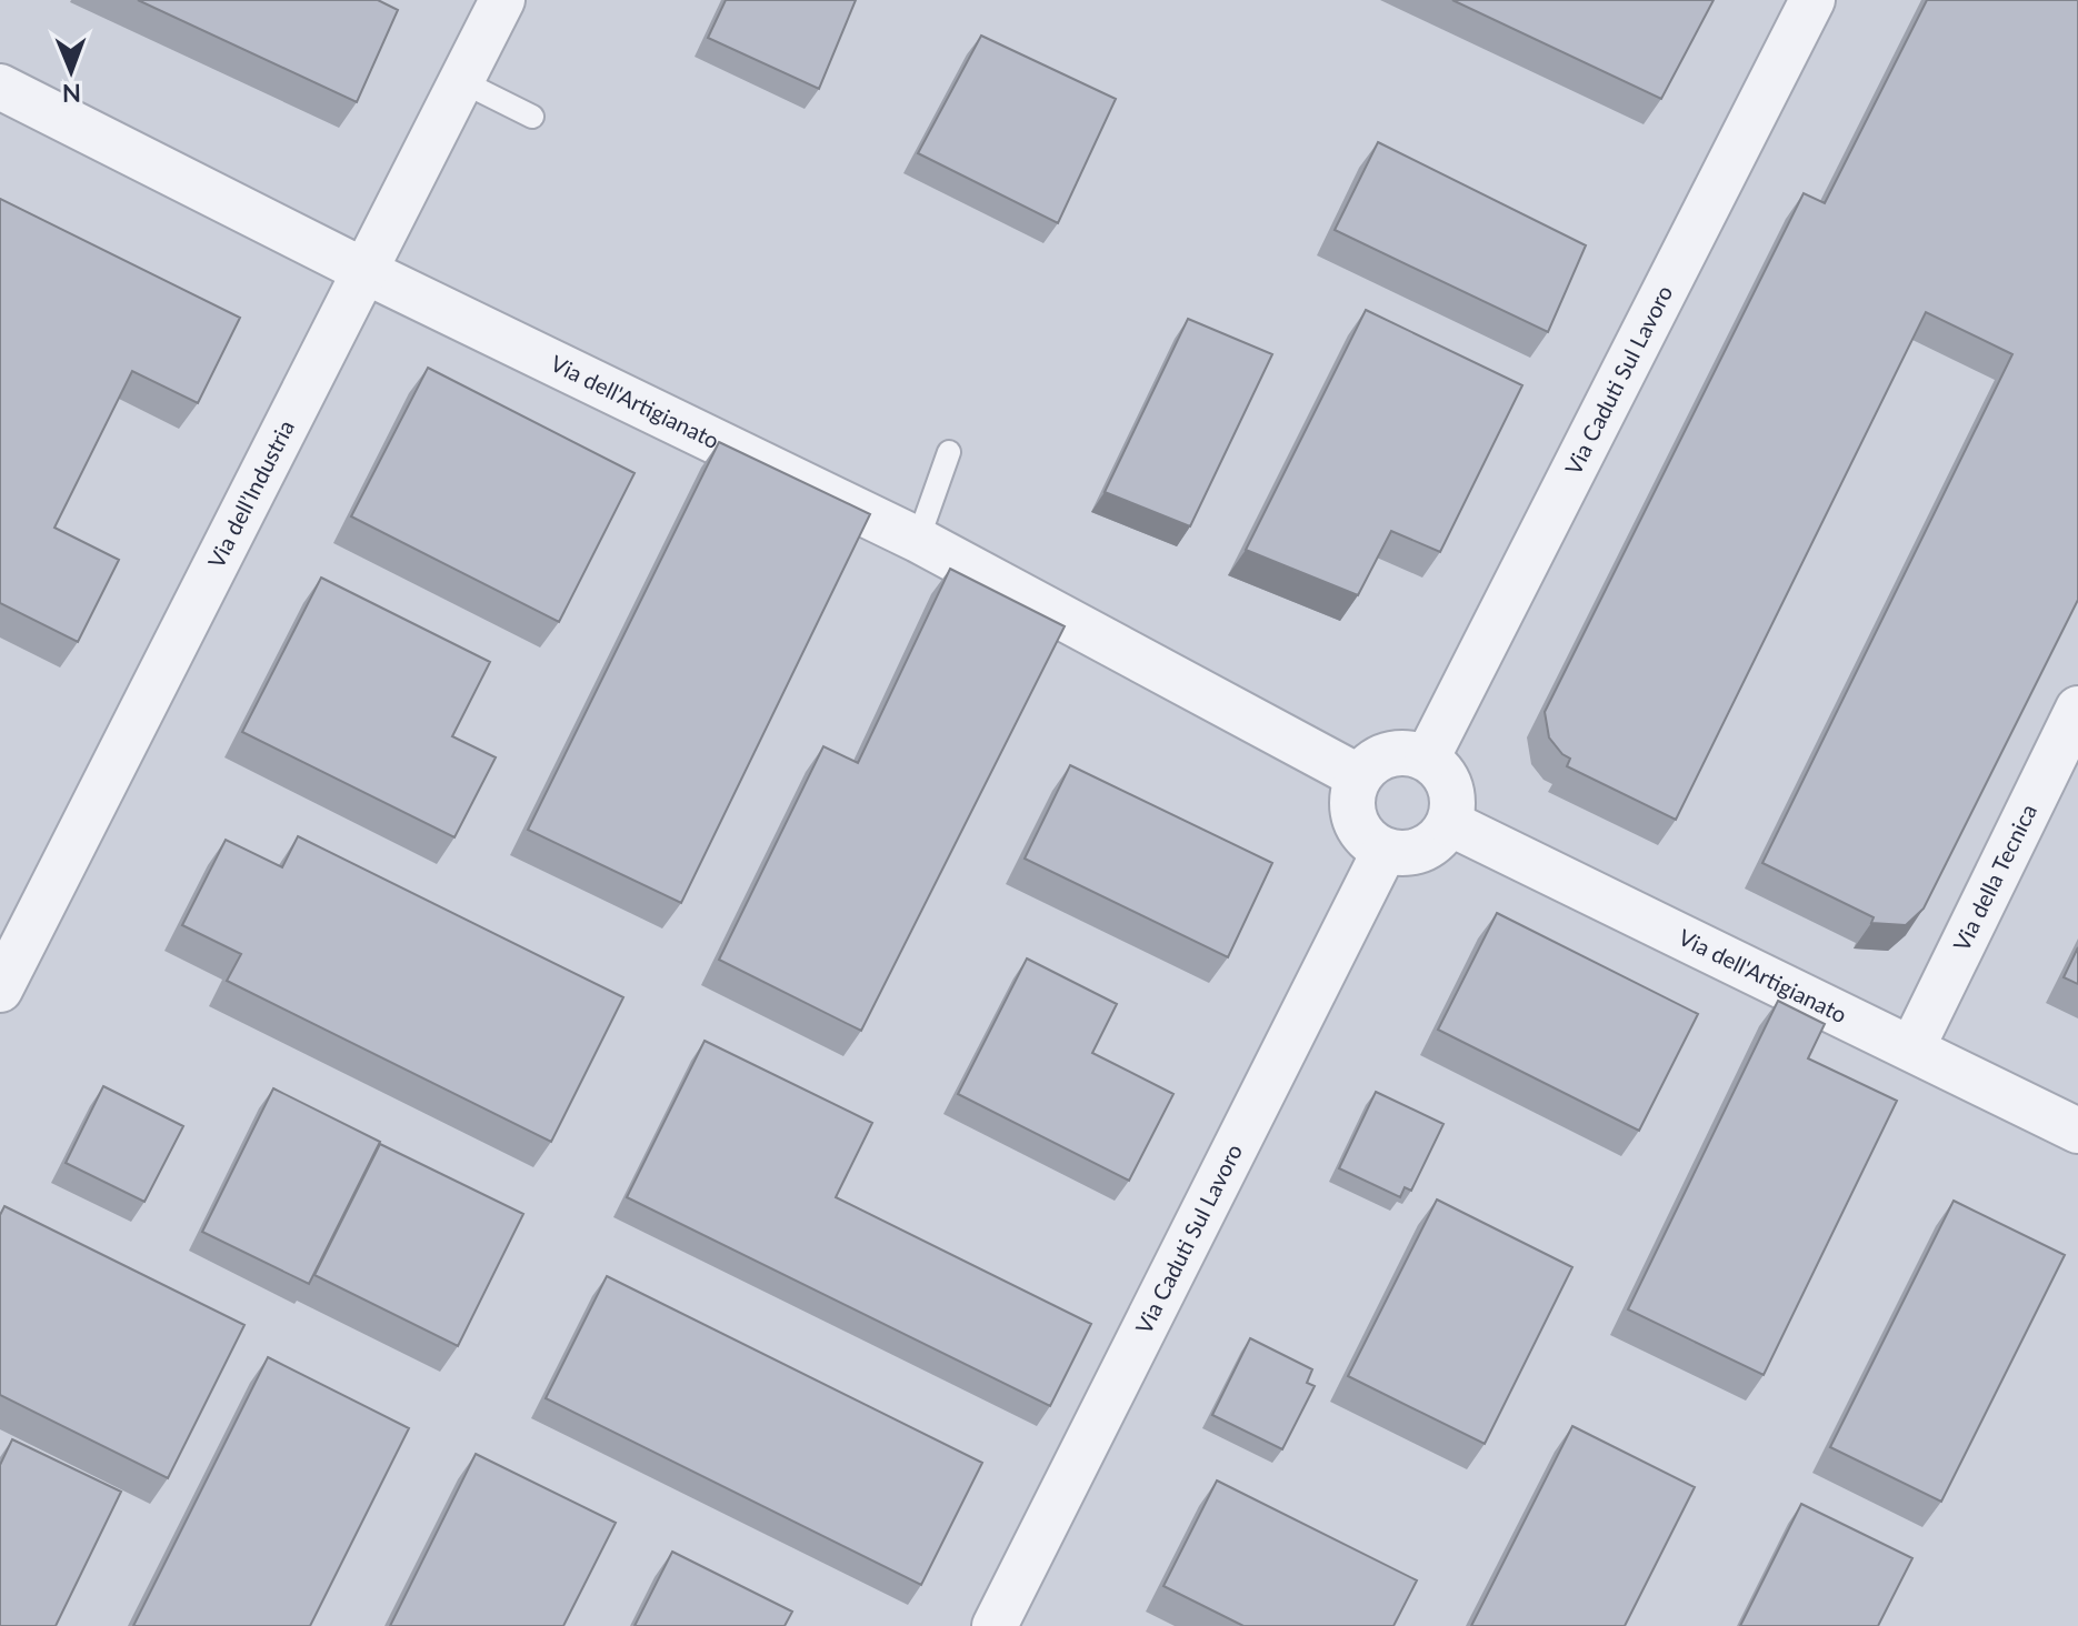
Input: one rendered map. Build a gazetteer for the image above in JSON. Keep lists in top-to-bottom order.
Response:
{
  "streets": {
    "street": [
      "Via Caduti Sul Lavoro",
      "Via dell'Artigianato",
      "Via dell’Industria",
      "Via della Tecnica"
    ]
  },
  "crossings": [
    ["Via Caduti Sul Lavoro", "Via dell'Artigianato"],
    ["Via dell'Artigianato", "Via dell’Industria"],
    ["Via dell'Artigianato", "Via della Tecnica"]
  ],
  "north": "bottom"
}
